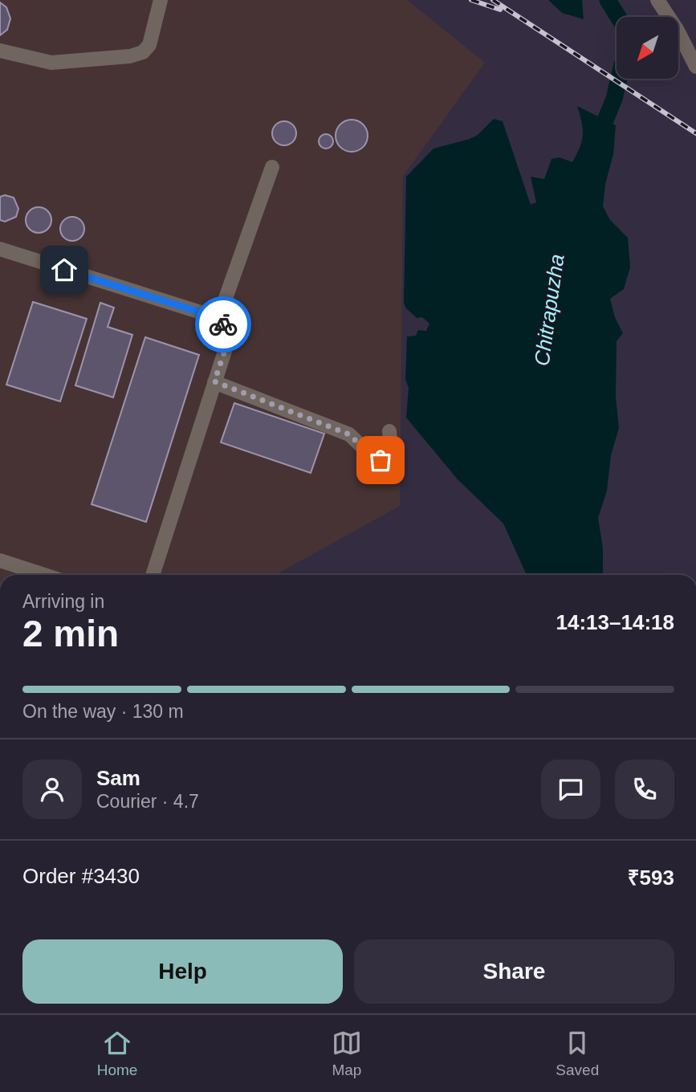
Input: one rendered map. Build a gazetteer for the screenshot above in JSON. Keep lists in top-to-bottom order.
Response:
{
  "water": ["Chitrapuzha"],
  "north": "bottom left",
  "page": {
    "heading": ["2 min", "Arriving in", "14:13–14:18"],
    "panel": [
      "Sam",
      "Courier · 4.7",
      "Order #3430",
      "₹593"
    ],
    "bar": "On the way · 130 m",
    "buttons": ["Help", "Share"],
    "tabs": ["Home", "Map", "Saved"]
  }
}
